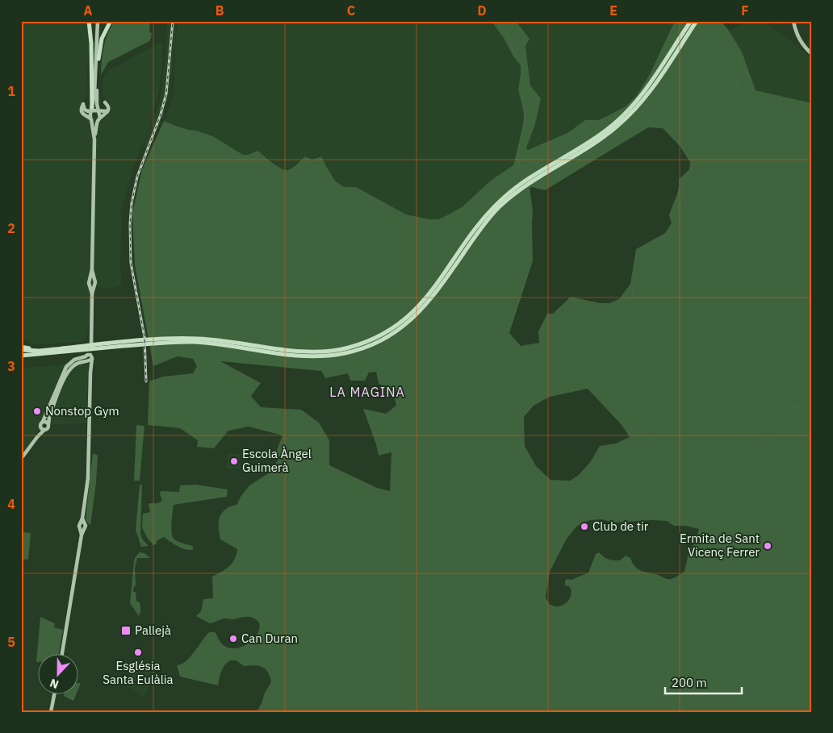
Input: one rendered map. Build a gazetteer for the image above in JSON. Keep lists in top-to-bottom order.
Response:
{
  "districts": ["LA MAGINA"],
  "places": {
    "other": [
      "Nonstop Gym",
      "Escola Àngel Guimerà",
      "Club de tir",
      "Ermita de Sant Vicenç Ferrer",
      "Can Duran",
      "Església Santa Eulàlia"
    ],
    "transit": ["Pallejà"]
  },
  "scale_bar": "200 m",
  "north": "bottom",
  "grid": {
    "columns": [
      "A",
      "B",
      "C",
      "D",
      "E",
      "F"
    ],
    "rows": [
      "1",
      "2",
      "3",
      "4",
      "5"
    ]
  }
}
